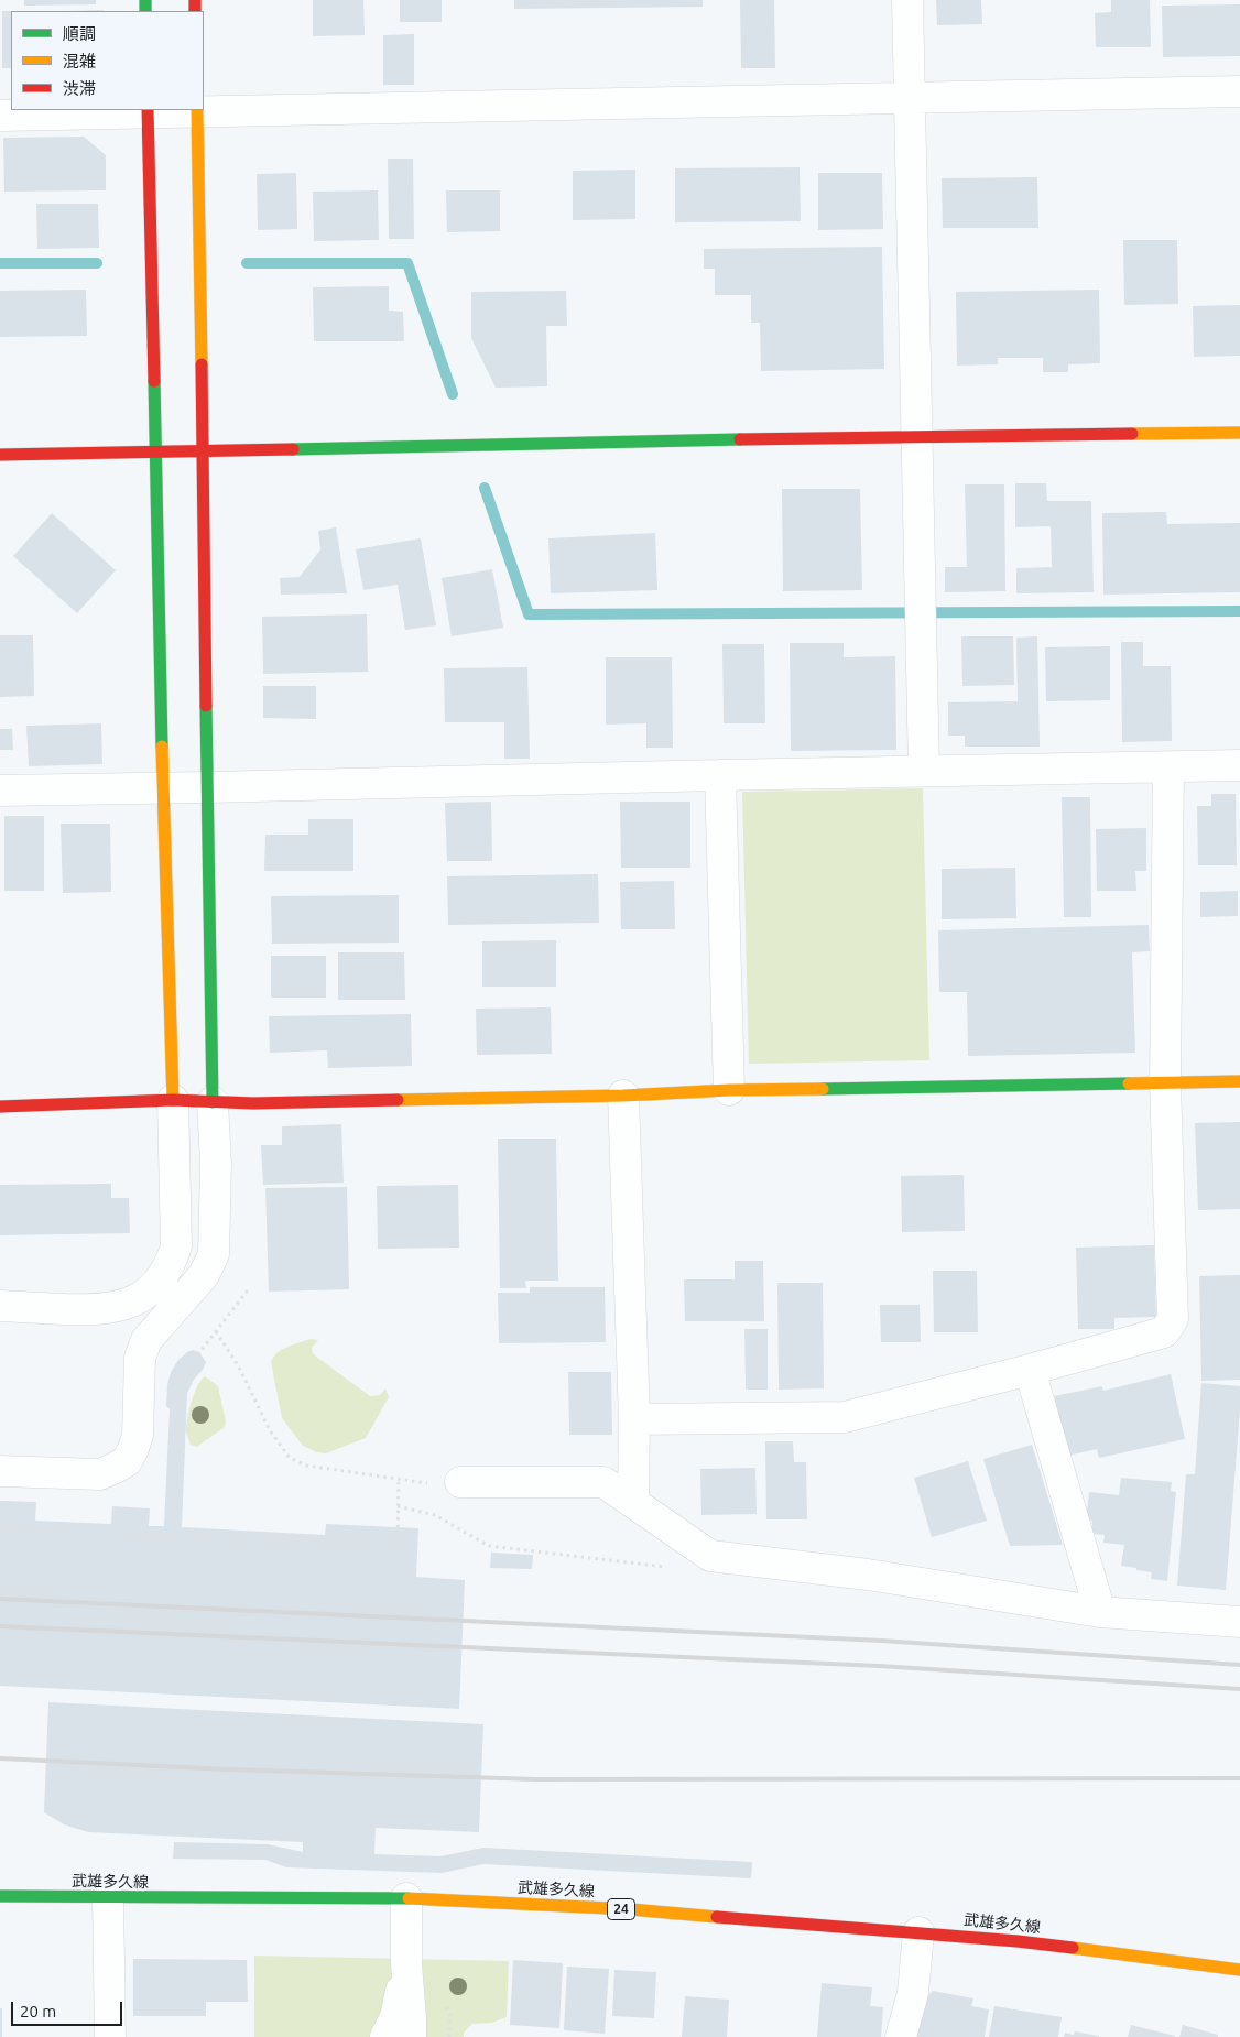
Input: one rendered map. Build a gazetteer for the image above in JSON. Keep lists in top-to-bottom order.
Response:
{
  "streets": {
    "street": ["武雄多久線", "24"]
  },
  "legend": ["順調", "混雑", "渋滞"],
  "scale_bar": "20 m"
}
